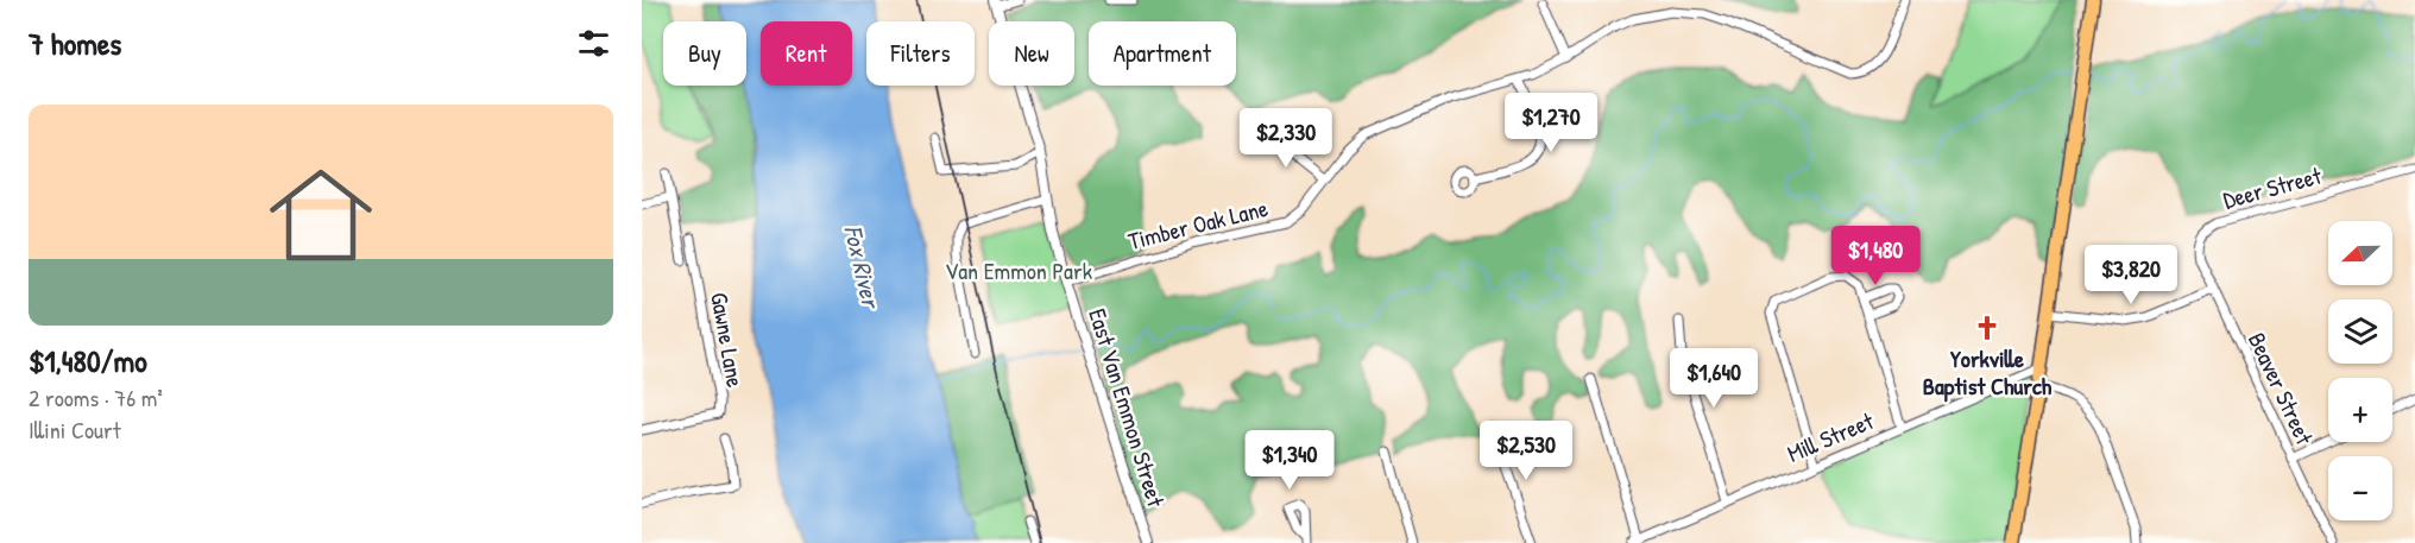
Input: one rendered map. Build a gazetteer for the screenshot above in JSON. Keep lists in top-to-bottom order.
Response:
{
  "streets": {
    "street": [
      "Deer Street",
      "Timber Oak Lane",
      "Gawne Lane",
      "Beaver Street",
      "East Van Emmon Street",
      "Mill Street"
    ]
  },
  "crossings": [
    ["Deer Street", "Beaver Street"],
    ["Timber Oak Lane", "East Van Emmon Street"]
  ],
  "water": ["Fox River"],
  "parks": ["Van Emmon Park"],
  "places": {
    "church": ["Yorkville Baptist Church"]
  },
  "north": "left",
  "page": {
    "heading": "7 homes",
    "chip": [
      "Buy",
      "Rent",
      "Filters",
      "New",
      "Apartment"
    ],
    "list": [
      {
        "name": "$1,480/mo",
        "note": "2 rooms · 76 m² · Illini Court"
      }
    ],
    "price": [
      "$1,270",
      "$2,330",
      "$1,480",
      "$3,820",
      "$1,640",
      "$2,530",
      "$1,340"
    ],
    "map_buttons": ["+", "−"]
  }
}
